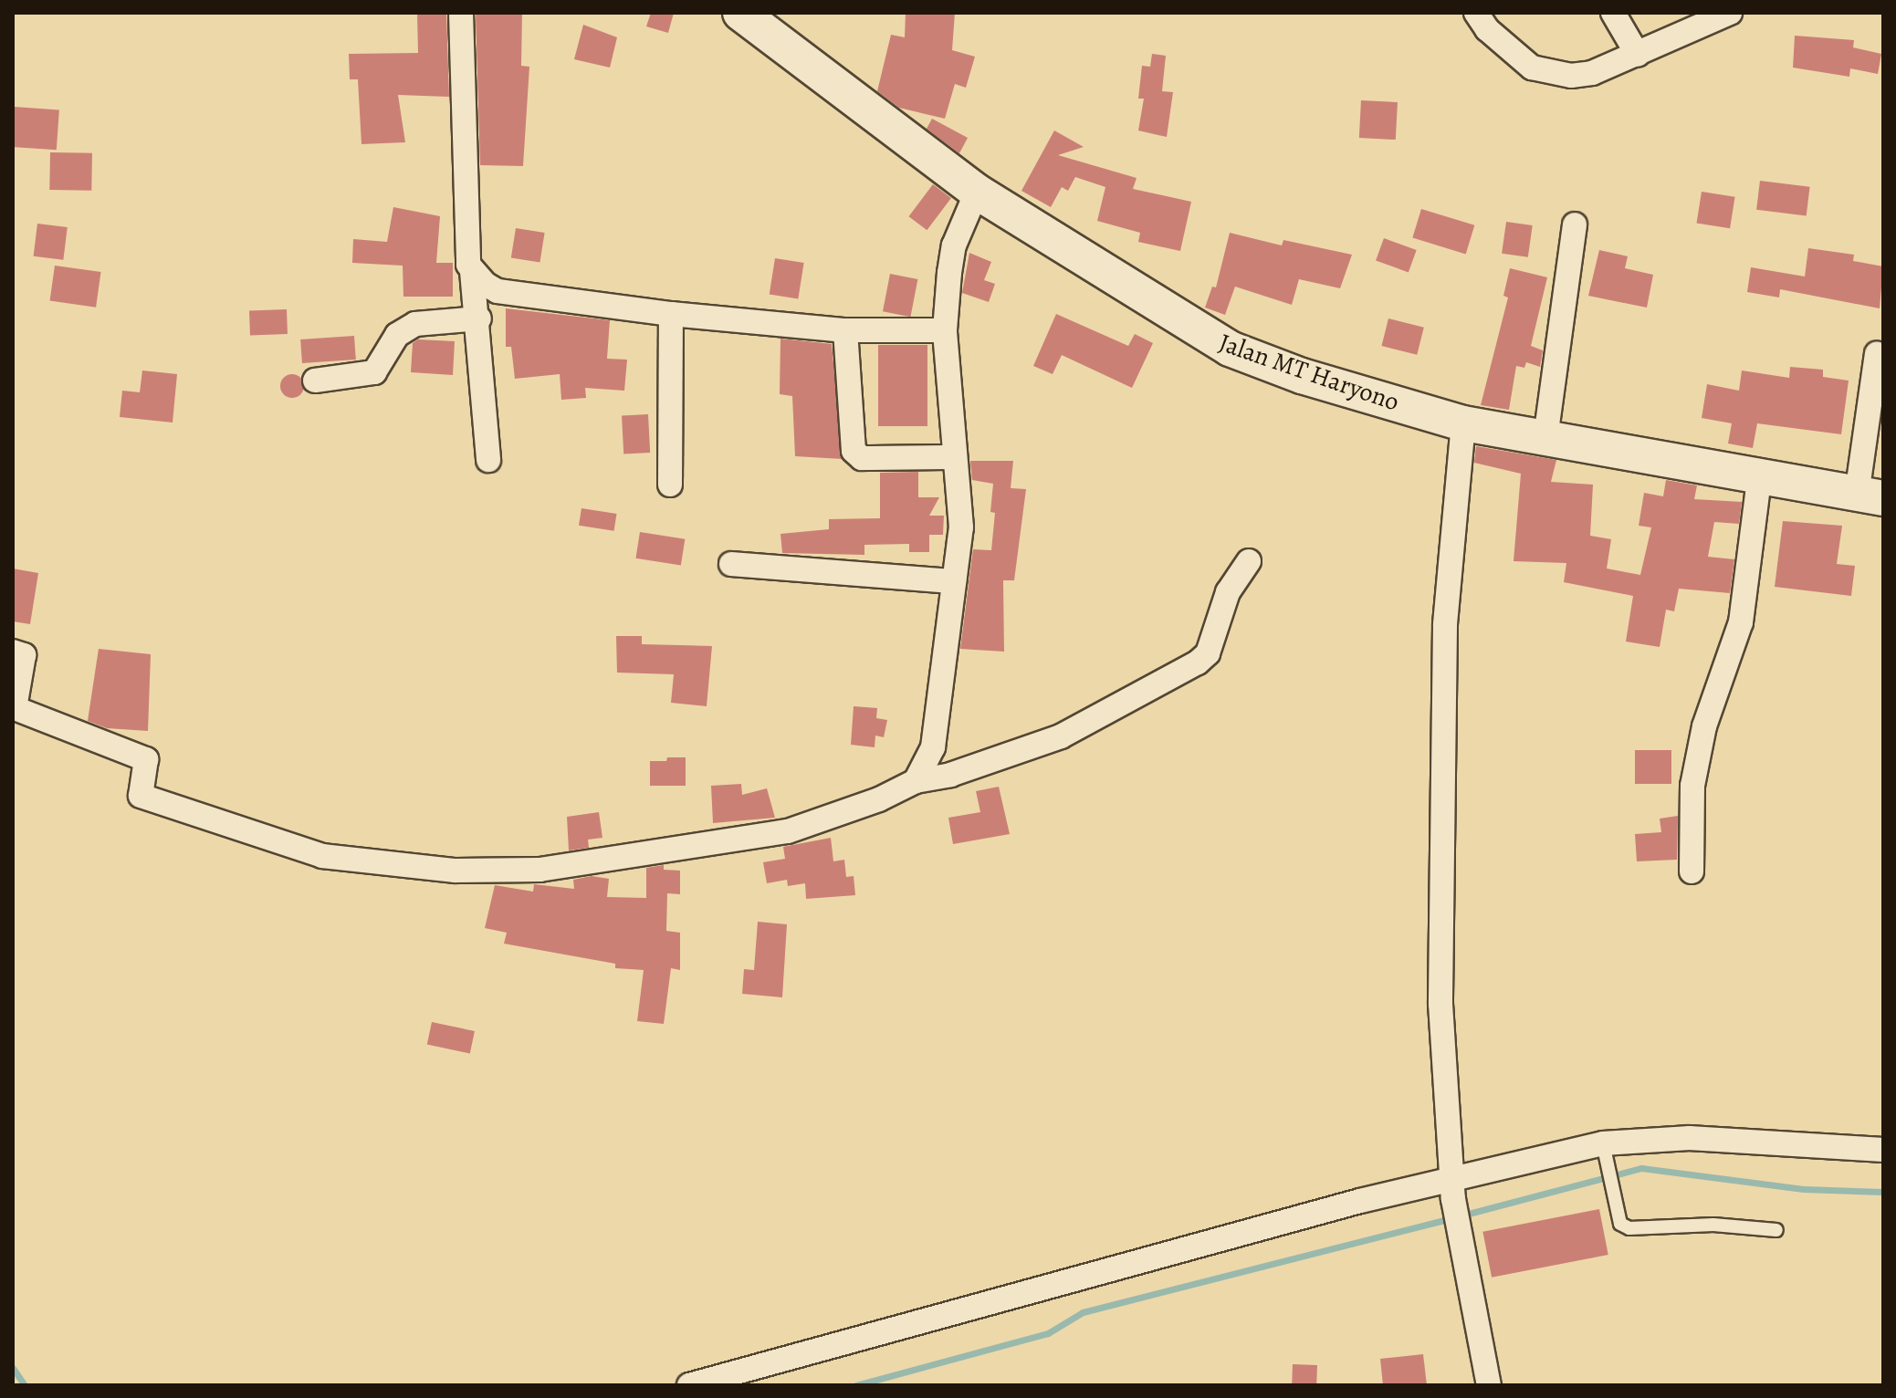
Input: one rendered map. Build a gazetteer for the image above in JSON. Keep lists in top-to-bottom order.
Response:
{
  "streets": {
    "main road": ["Jalan MT Haryono"]
  }
}
